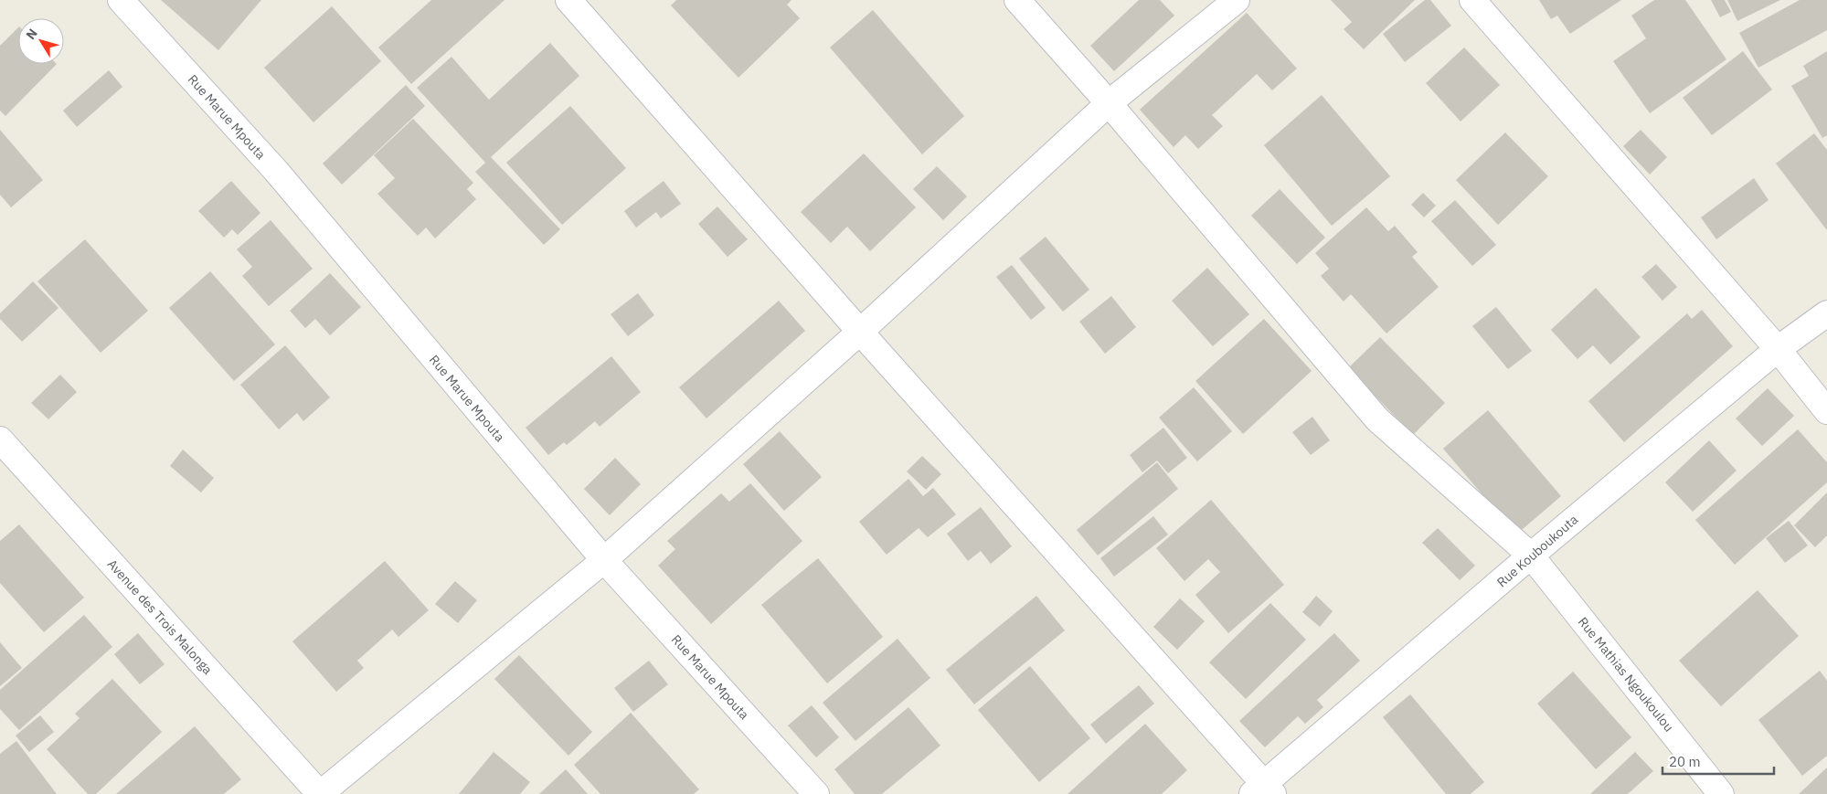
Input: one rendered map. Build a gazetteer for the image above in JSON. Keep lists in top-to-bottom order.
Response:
{
  "streets": {
    "street": [
      "Rue Marue Mpouta",
      "Rue Kouboukouta",
      "Avenue des Trois Malonga",
      "Rue Mathias Ngoukoulou"
    ]
  },
  "crossings": [
    ["Rue Kouboukouta", "Rue Mathias Ngoukoulou"]
  ],
  "scale_bar": "20 m",
  "north": "top left"
}
